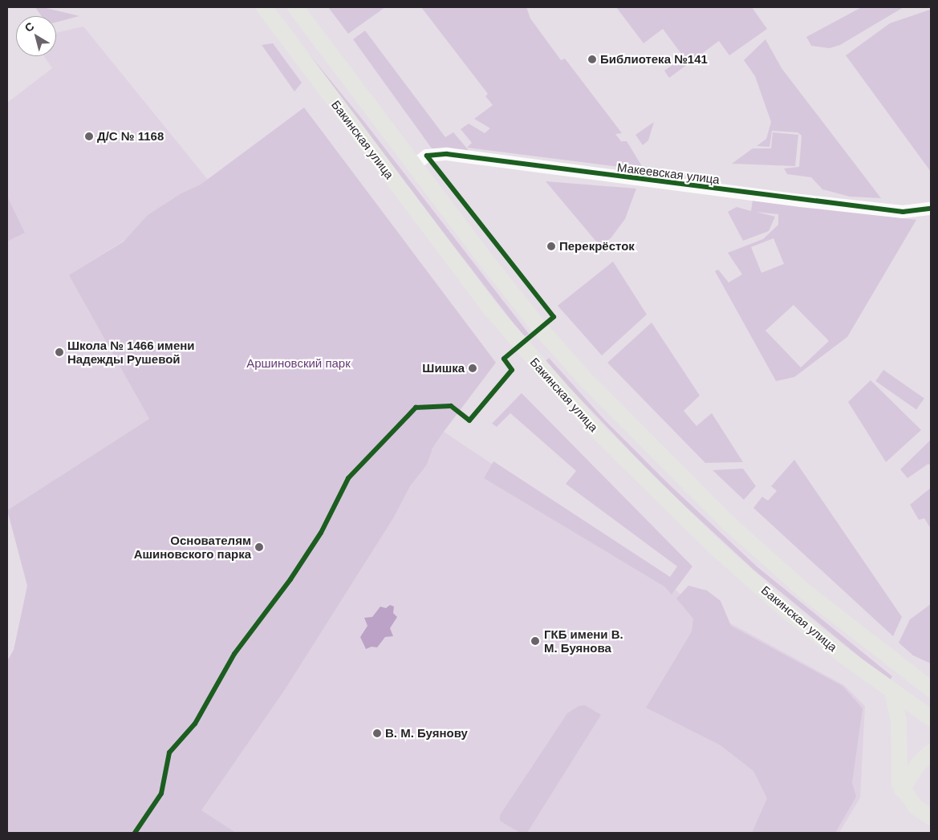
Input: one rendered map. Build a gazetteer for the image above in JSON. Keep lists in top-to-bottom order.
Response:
{
  "streets": {
    "main road": ["Бакинская улица"],
    "street": ["Макеевская улица"]
  },
  "crossings": [
    ["Бакинская улица", "Макеевская улица"]
  ],
  "parks": ["Аршиновский парк"],
  "places": [
    "Библиотека №141",
    "Д/C № 1168",
    "Перекрёсток",
    "Школа № 1466 имени Надежды Рушевой",
    "Шишка",
    "Основателям Ашиновского парка",
    "ГКБ имени В. М. Буянова",
    "В. М. Буянову"
  ],
  "north": "top left"
}
